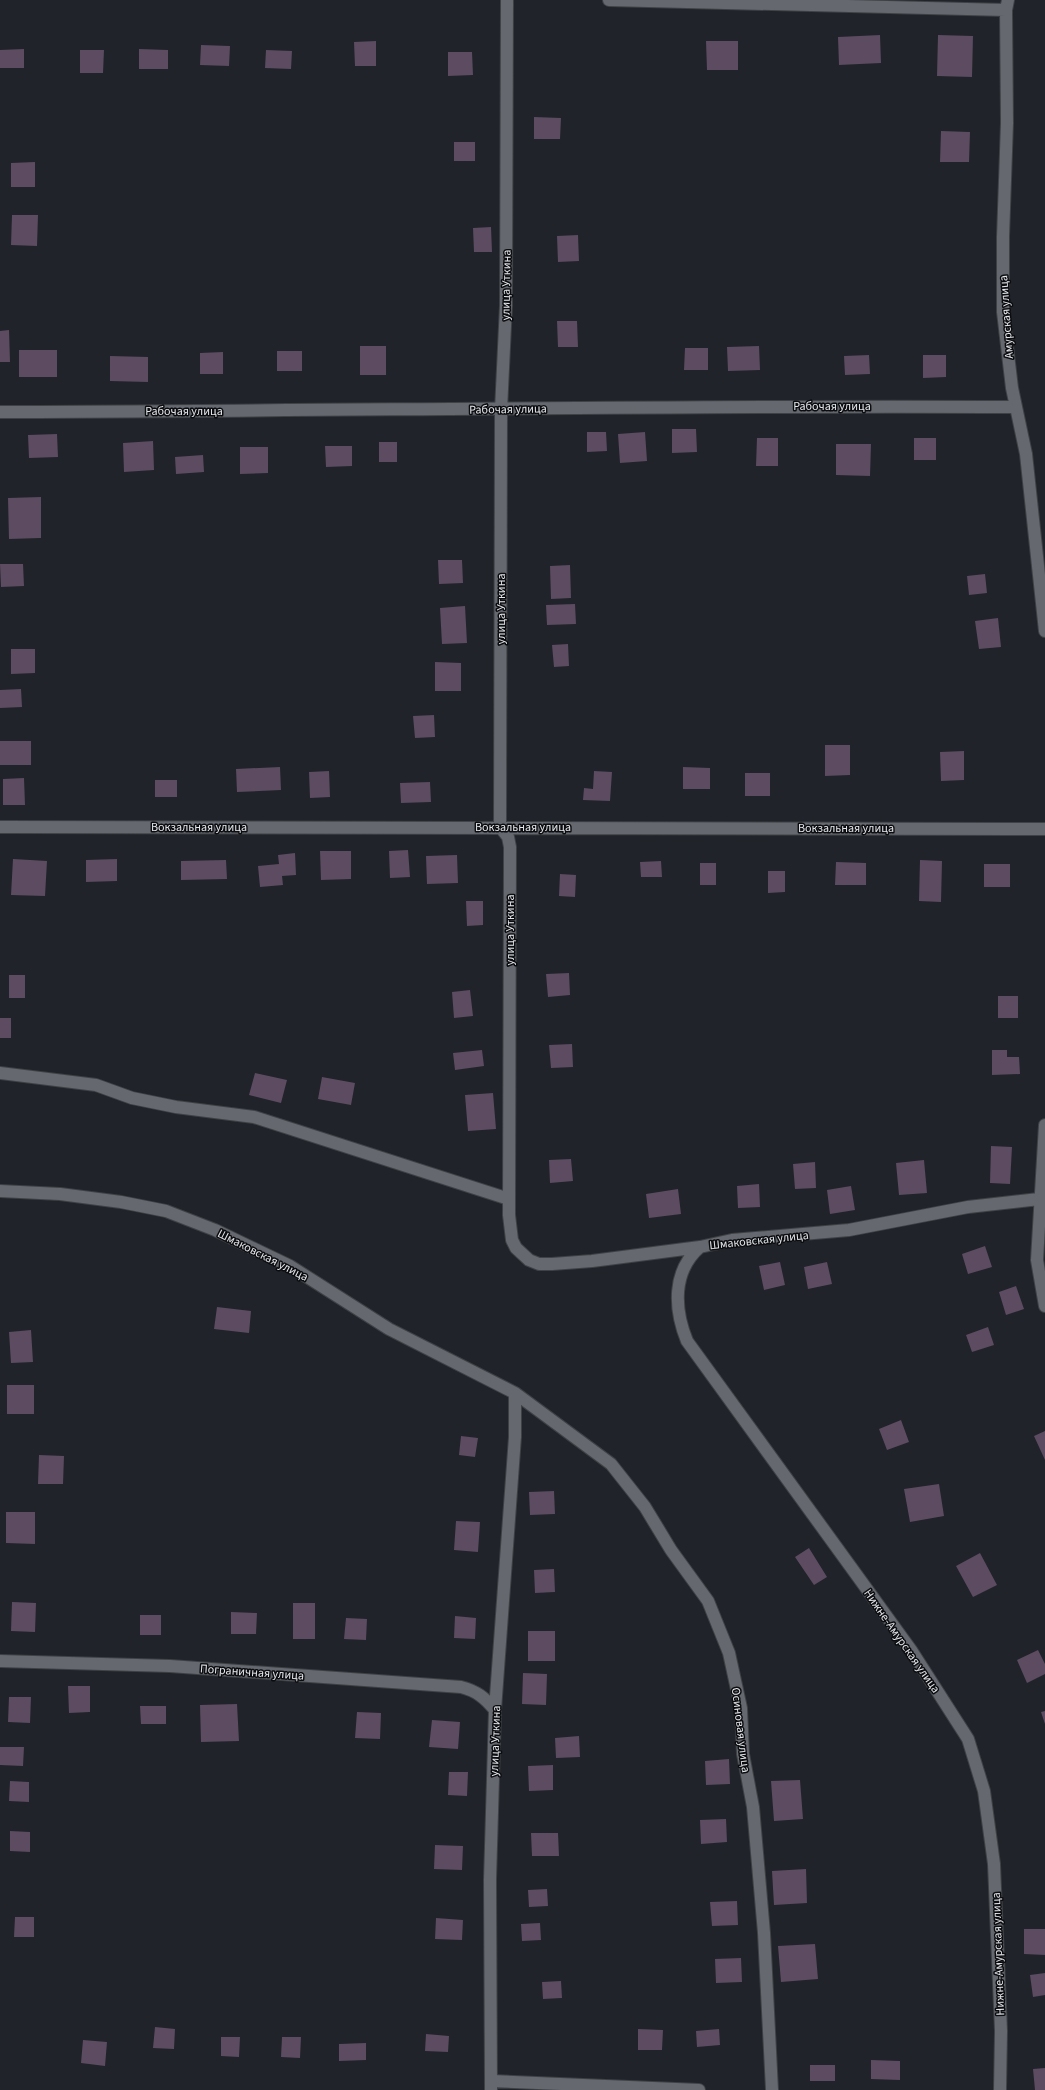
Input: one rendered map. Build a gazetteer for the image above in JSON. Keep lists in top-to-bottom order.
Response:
{
  "streets": {
    "street": [
      "улица Уткина",
      "Амурская улица",
      "Рабочая улица",
      "Вокзальная улица",
      "Шмаковская улица",
      "Нижне-Амурская улица",
      "Пограничная улица",
      "Осиновая улица"
    ]
  },
  "crossings": [
    ["улица Уткина", "Рабочая улица"],
    ["улица Уткина", "Вокзальная улица"],
    ["улица Уткина", "Шмаковская улица"],
    ["улица Уткина", "Пограничная улица"],
    ["Амурская улица", "Рабочая улица"],
    ["Шмаковская улица", "Нижне-Амурская улица"],
    ["Шмаковская улица", "Осиновая улица"]
  ]
}
